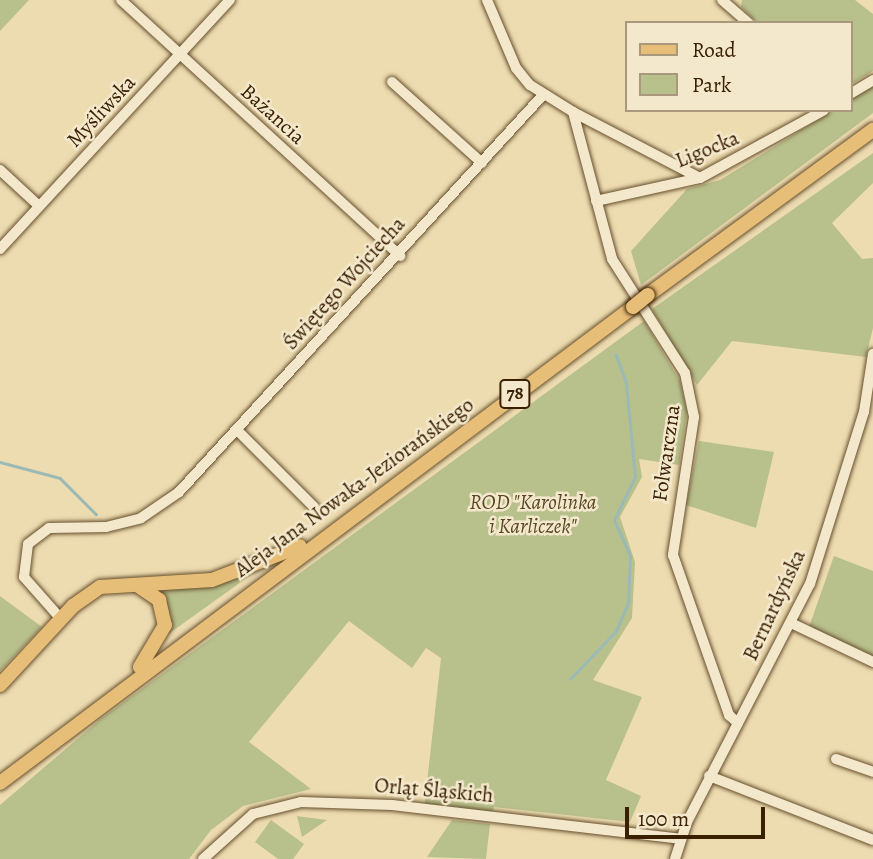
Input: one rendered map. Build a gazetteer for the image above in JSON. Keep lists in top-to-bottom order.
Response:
{
  "streets": {
    "main road": ["78", "Aleja Jana Nowaka-Jeziorańskiego"],
    "street": [
      "Myśliwska",
      "Bażancia",
      "Ligocka",
      "Świętego Wojciecha",
      "Folwarczna",
      "Bernardyńska",
      "Orląt Śląskich"
    ]
  },
  "crossings": [
    ["Myśliwska", "Bażancia"],
    ["Bażancia", "Świętego Wojciecha"],
    ["Ligocka", "Folwarczna"],
    ["Folwarczna", "Bernardyńska"],
    ["Bernardyńska", "Orląt Śląskich"]
  ],
  "parks": ["ROD \"Karolinka i Karliczek\""],
  "legend": ["Road", "Park"],
  "scale_bar": "100 m"
}
